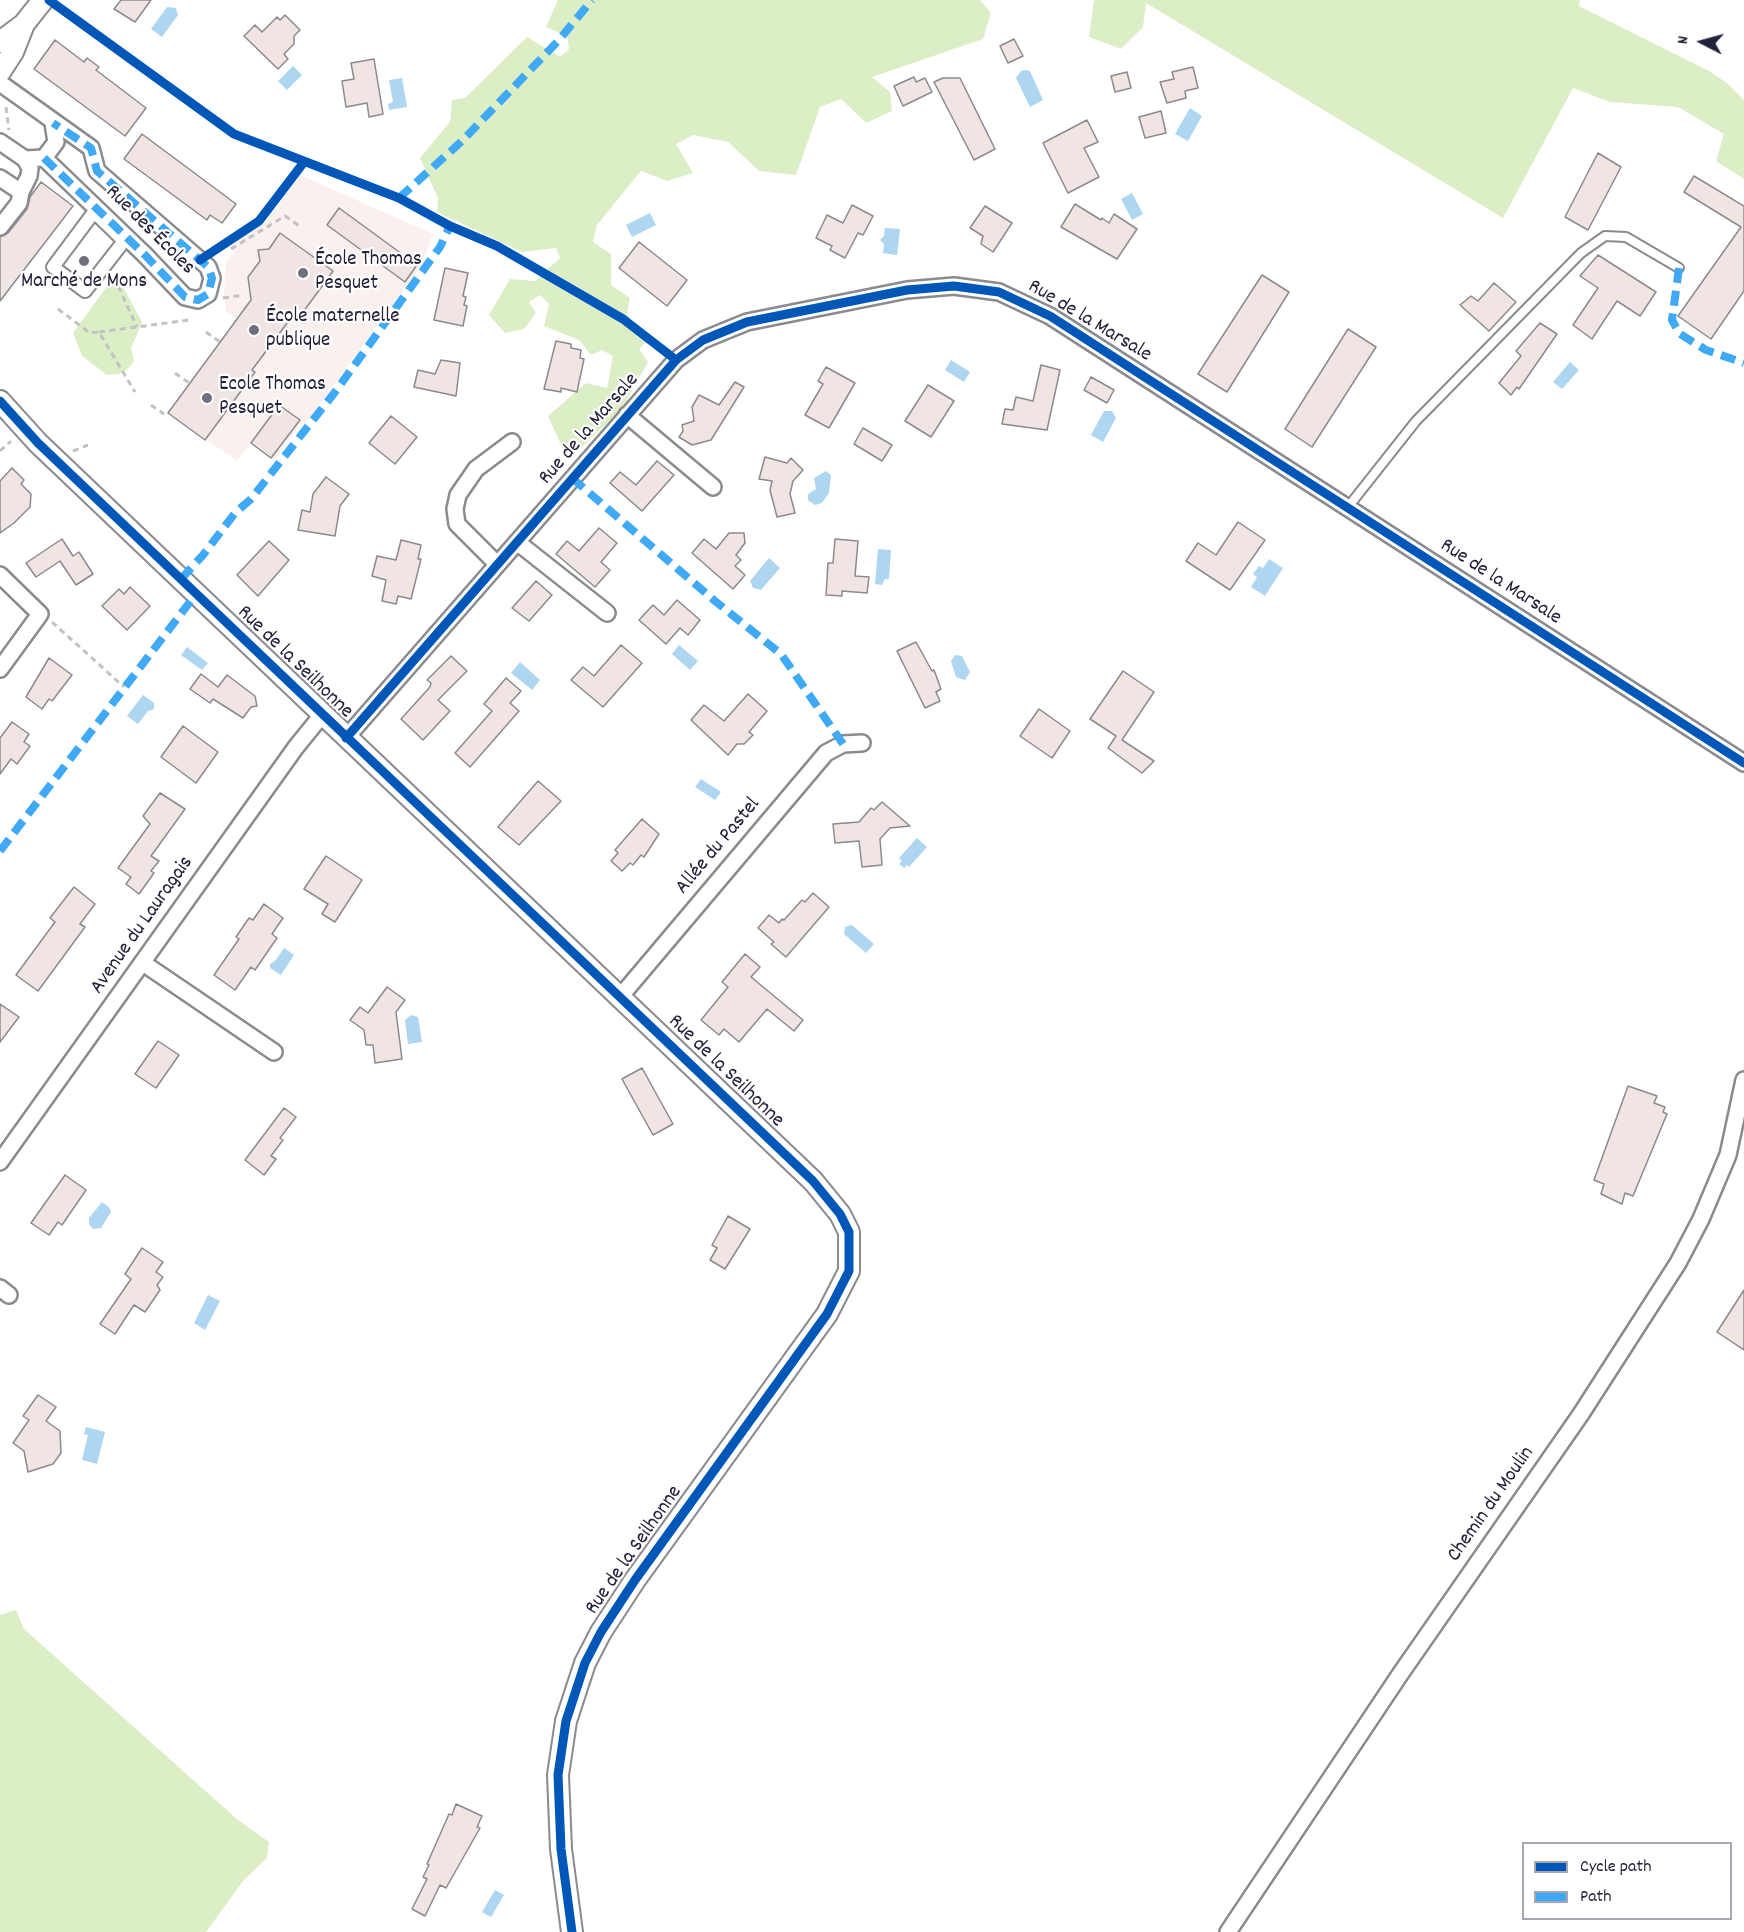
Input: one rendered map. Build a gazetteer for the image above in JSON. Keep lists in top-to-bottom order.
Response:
{
  "streets": {
    "street": [
      "Rue des Écoles",
      "Rue de la Marsale",
      "Rue de la Seilhonne",
      "Allée du Pastel",
      "Avenue du Lauragais",
      "Chemin du Moulin"
    ]
  },
  "crossings": [
    ["Rue de la Marsale", "Rue de la Seilhonne"],
    ["Rue de la Seilhonne", "Allée du Pastel"],
    ["Rue de la Seilhonne", "Avenue du Lauragais"]
  ],
  "places": [
    "Marché de Mons",
    "École Thomas Pesquet",
    "École maternelle publique",
    "Ecole Thomas Pesquet"
  ],
  "legend": ["Cycle path", "Path"],
  "north": "left"
}
